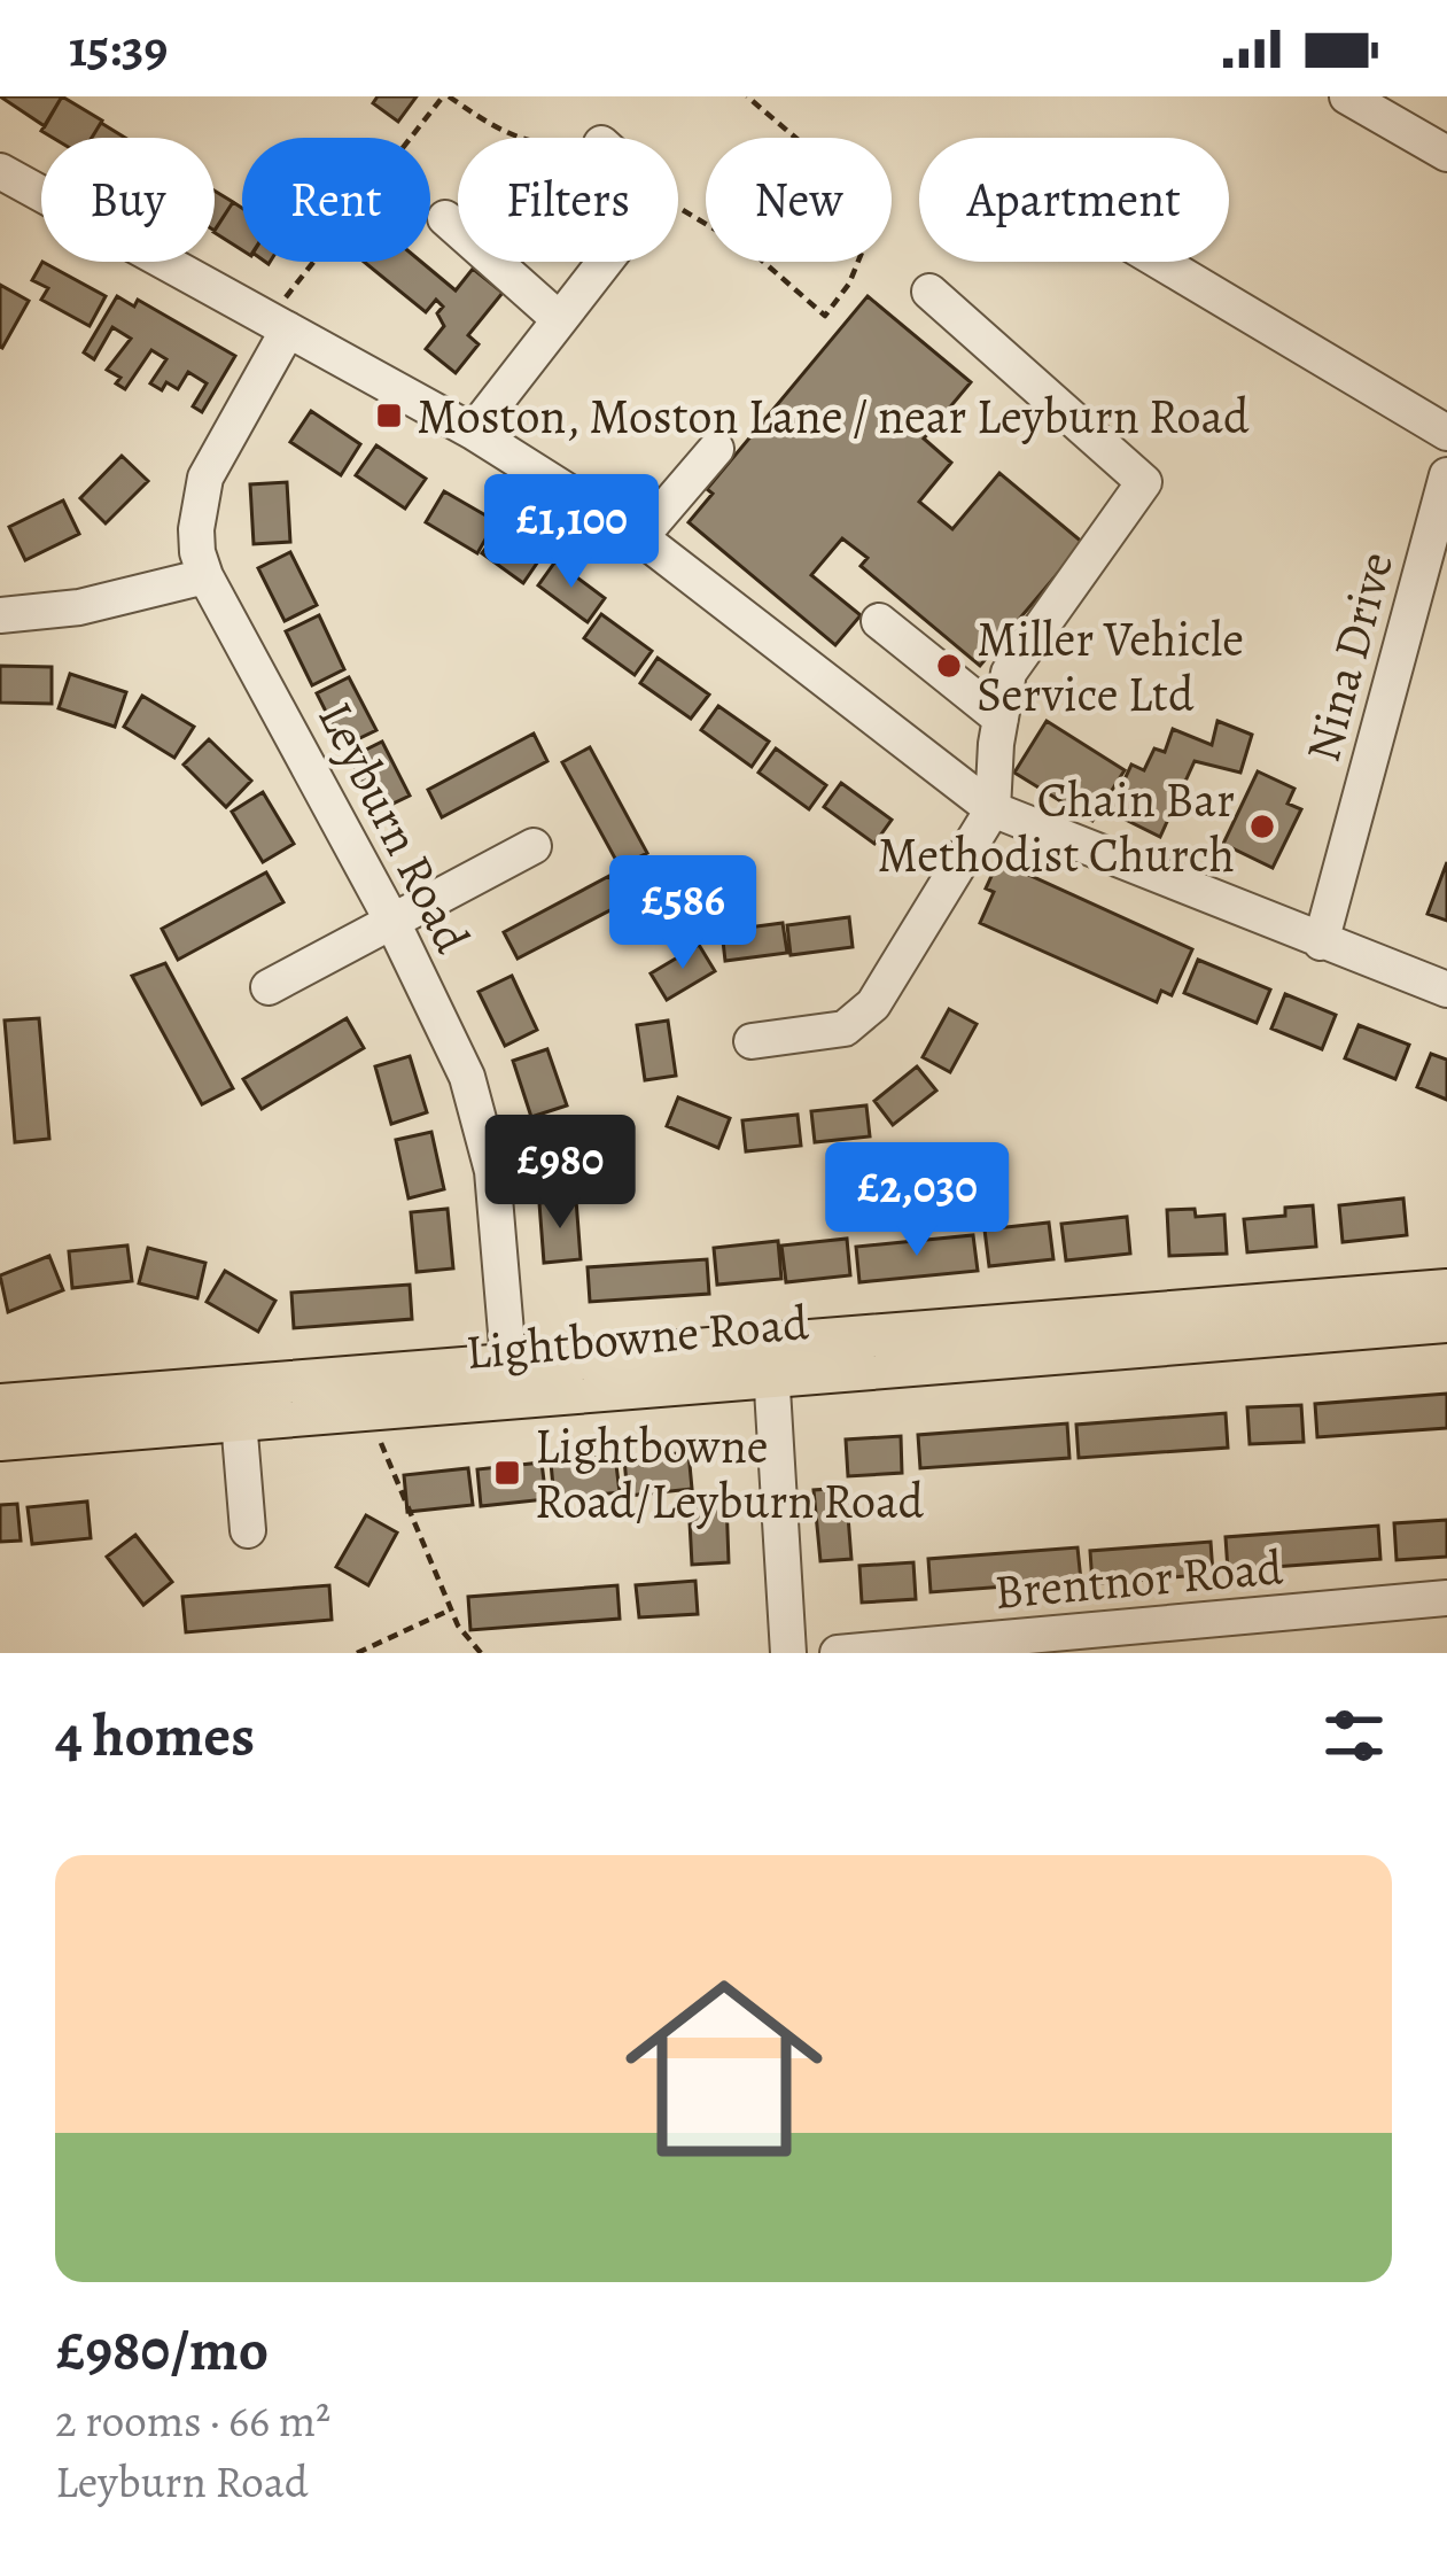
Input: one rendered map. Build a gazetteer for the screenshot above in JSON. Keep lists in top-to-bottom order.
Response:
{
  "streets": {
    "main road": ["Lightbowne Road"],
    "street": ["Nina Drive", "Leyburn Road", "Brentnor Road"]
  },
  "crossings": [
    ["Leyburn Road", "Lightbowne Road"]
  ],
  "places": {
    "transit": ["Moston, Moston Lane / near Leyburn Road", "Lightbowne Road/Leyburn Road"],
    "other": ["Miller Vehicle Service Ltd", "Chain Bar Methodist Church"]
  },
  "page": {
    "status": "15:39",
    "chip": [
      "Buy",
      "Rent",
      "Filters",
      "New",
      "Apartment"
    ],
    "price": [
      "£1,100",
      "£586",
      "£980",
      "£2,030"
    ],
    "heading": "4 homes",
    "list": [
      {
        "name": "£980/mo",
        "note": "2 rooms · 66 m² · Leyburn Road"
      }
    ]
  }
}
